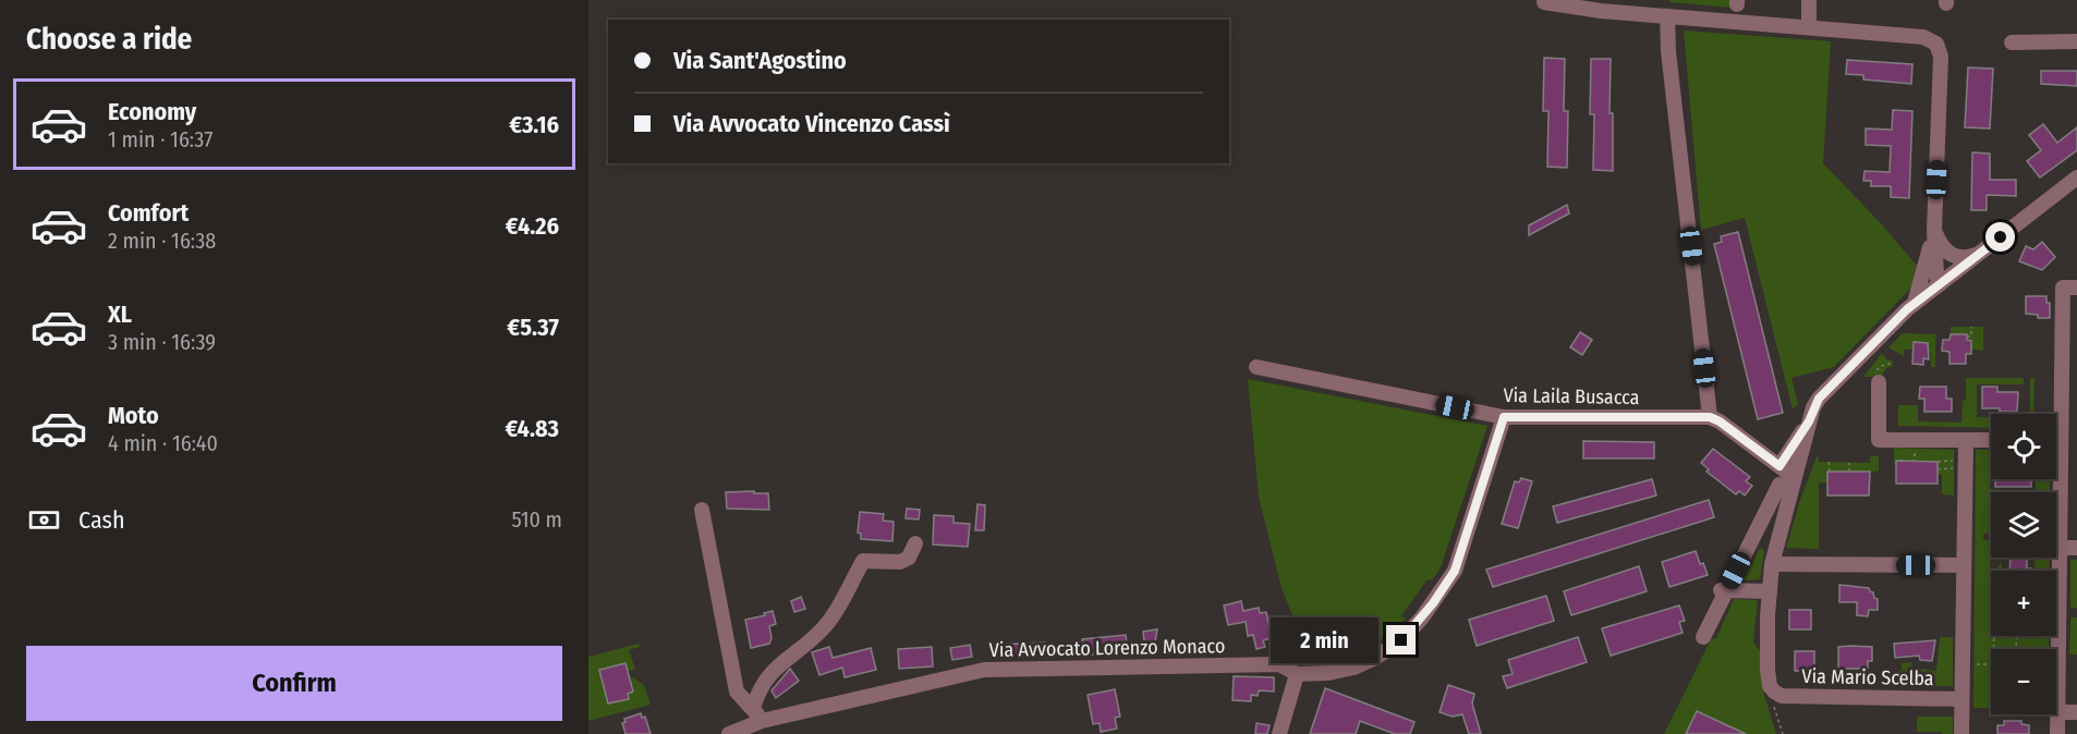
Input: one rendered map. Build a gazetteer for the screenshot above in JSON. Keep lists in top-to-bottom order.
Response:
{
  "streets": {
    "street": ["Via Laila Busacca", "Via Avvocato Lorenzo Monaco", "Via Mario Scelba"]
  },
  "crossings": [
    ["Via Laila Busacca", "Via Avvocato Lorenzo Monaco"]
  ],
  "page": {
    "heading": "Choose a ride",
    "banner": ["Via Sant'Agostino", "Via Avvocato Vincenzo Cassì"],
    "list": [
      {
        "name": "Economy",
        "note": "1 min · 16:37",
        "value": "€3.16"
      },
      {
        "name": "Comfort",
        "note": "2 min · 16:38",
        "value": "€4.26"
      },
      {
        "name": "XL",
        "note": "3 min · 16:39",
        "value": "€5.37"
      },
      {
        "name": "Moto",
        "note": "4 min · 16:40",
        "value": "€4.83"
      }
    ],
    "map_buttons": ["+", "−"],
    "pay": ["Cash", "510 m"],
    "bubble": "2 min",
    "buttons": "Confirm"
  }
}
